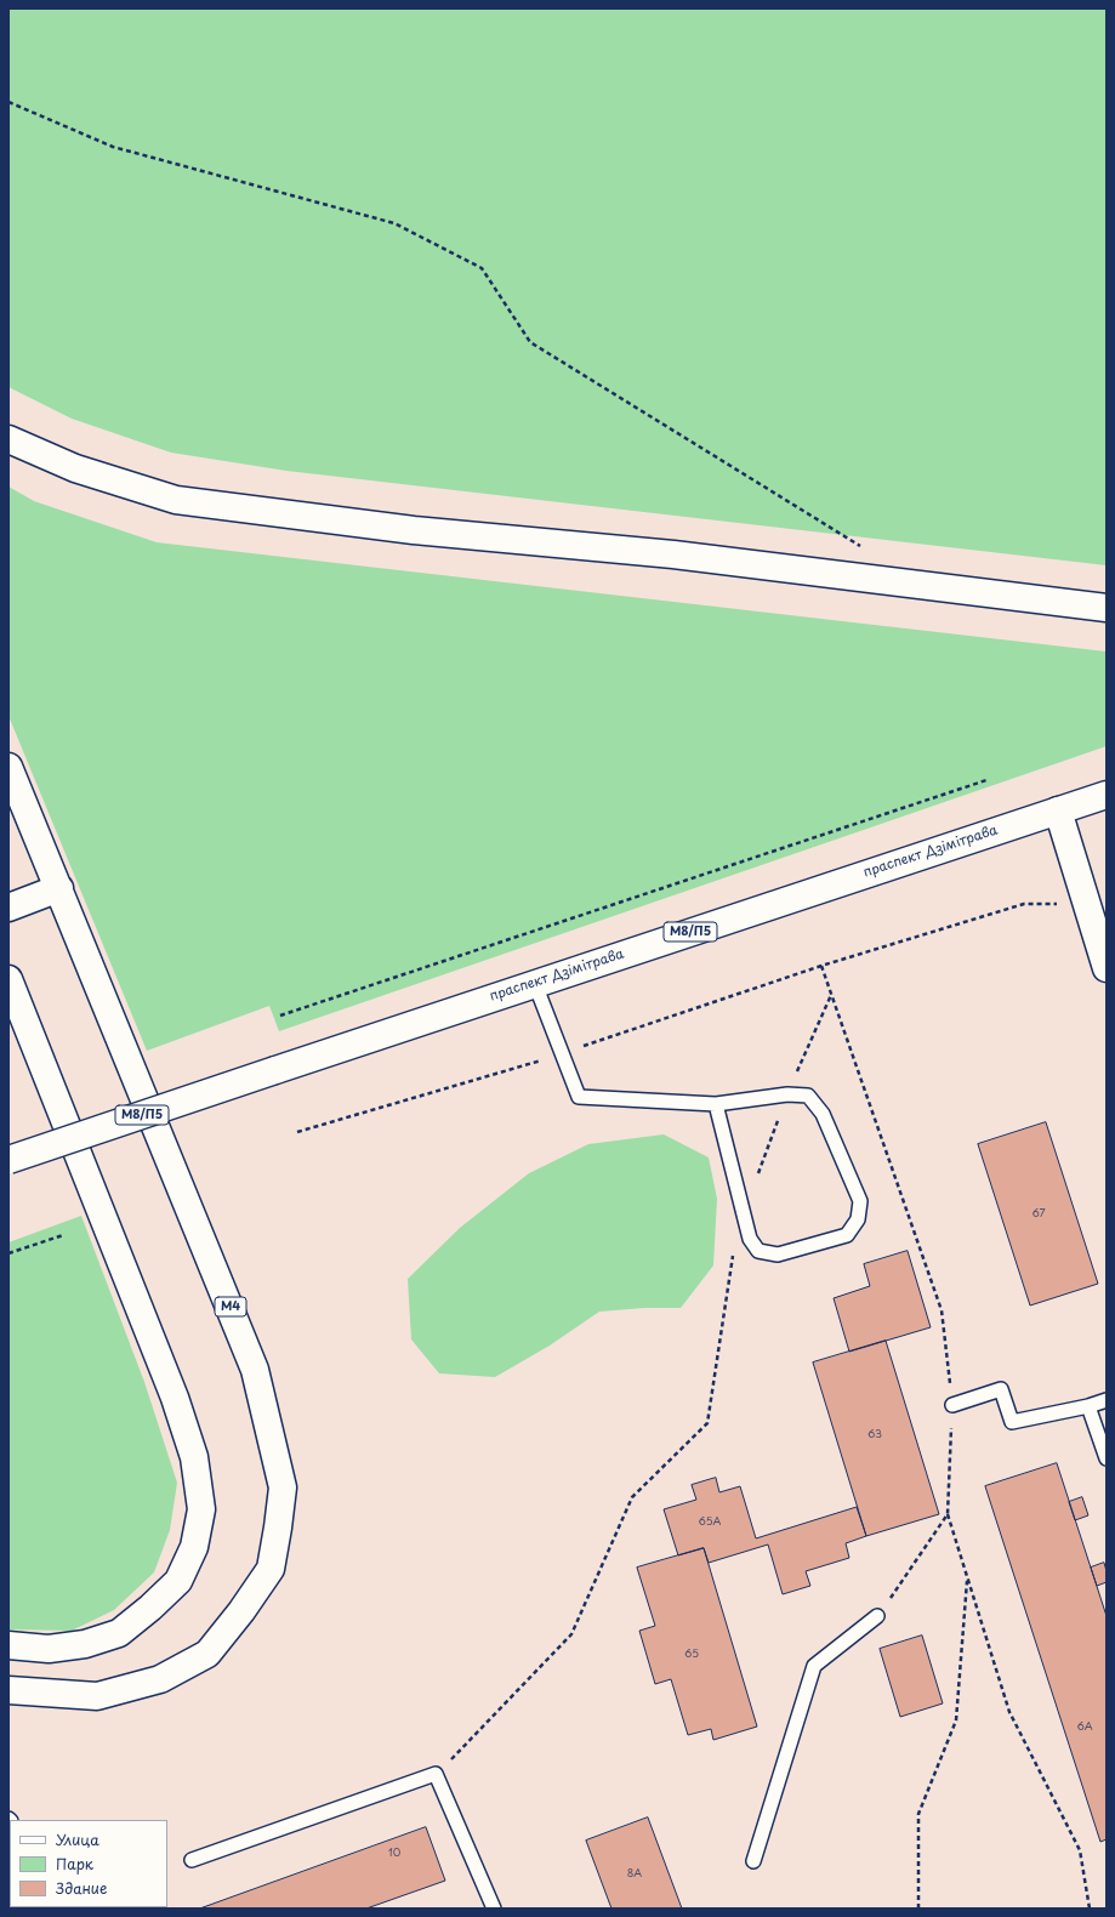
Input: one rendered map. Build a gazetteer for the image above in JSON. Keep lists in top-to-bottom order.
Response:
{
  "streets": {
    "main road": ["праспект Дзімітрава", "М8/П5", "М4"]
  },
  "house_numbers": [
    "67",
    "63",
    "65А",
    "65",
    "6А",
    "10",
    "8А"
  ],
  "legend": ["Улица", "Парк", "Здание"]
}
